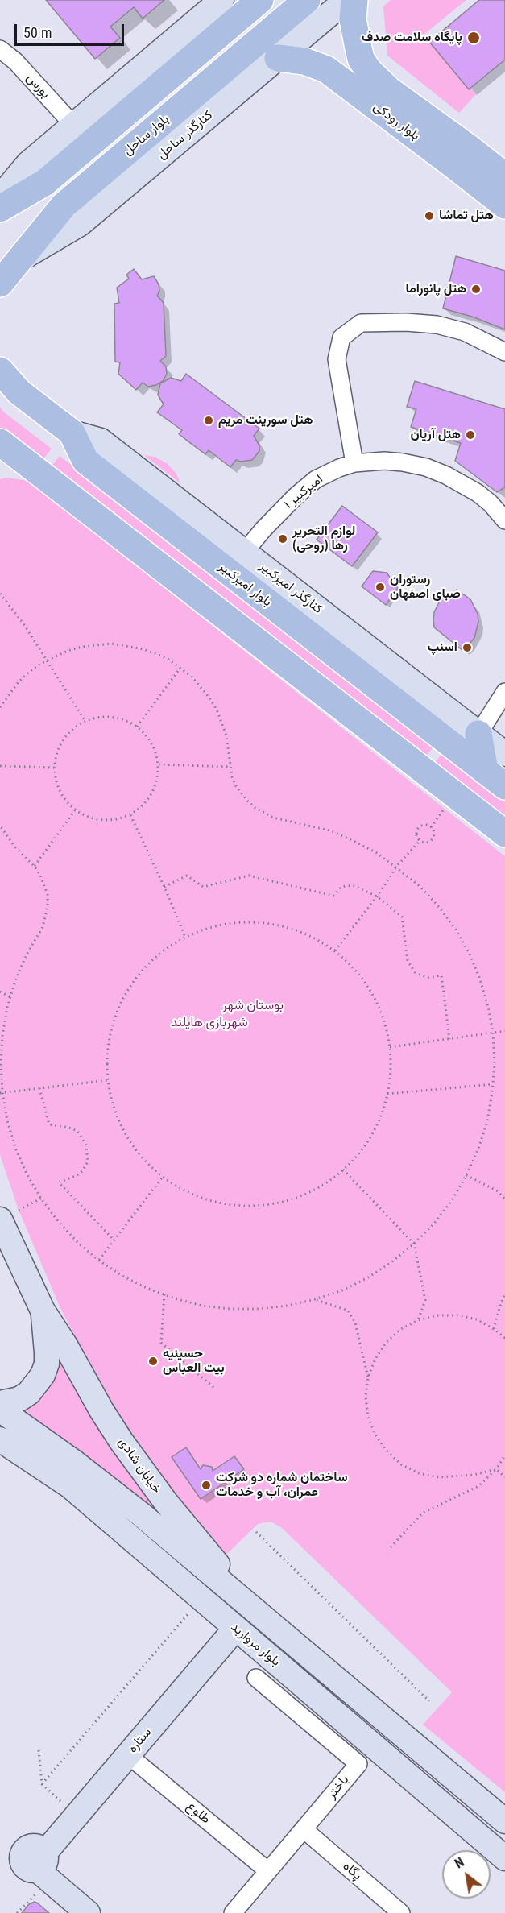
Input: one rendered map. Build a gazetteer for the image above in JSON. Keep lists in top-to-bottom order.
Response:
{
  "streets": {
    "main road": ["بلوار رودکی", "بلوار ساحل", "بلوار امیرکبیر"],
    "street": [
      "بورس",
      "کنارگذر ساحل",
      "امیرکبیر ۱",
      "کنارگذر امیرکبیر",
      "خیابان شادی",
      "بلوار مروارید",
      "ستاره",
      "باختر",
      "طلوع",
      "پگاه"
    ]
  },
  "crossings": [
    ["بلوار رودکی", "کنارگذر ساحل"],
    ["بلوار ساحل", "کنارگذر ساحل"],
    ["امیرکبیر ۱", "کنارگذر امیرکبیر"],
    ["بلوار امیرکبیر", "کنارگذر امیرکبیر"],
    ["خیابان شادی", "بلوار مروارید"],
    ["بلوار مروارید", "ستاره"],
    ["ستاره", "طلوع"],
    ["باختر", "طلوع"],
    ["باختر", "پگاه"]
  ],
  "parks": ["بوستان شهر", "شهربازی هایلند"],
  "places": [
    "پایگاه سلامت صدف",
    "هتل تماشا",
    "هتل پانوراما",
    "هتل سورینت مريم",
    "هتل آریان",
    "لوازم التحریر رها (روحی)",
    "رستوران صبای اصفهان",
    "اسنپ",
    "حسینیه بیت العباس",
    "ساختمان شماره دو شرکت عمران، آب و خدمات"
  ],
  "scale_bar": "50 m",
  "north": "top left"
}
